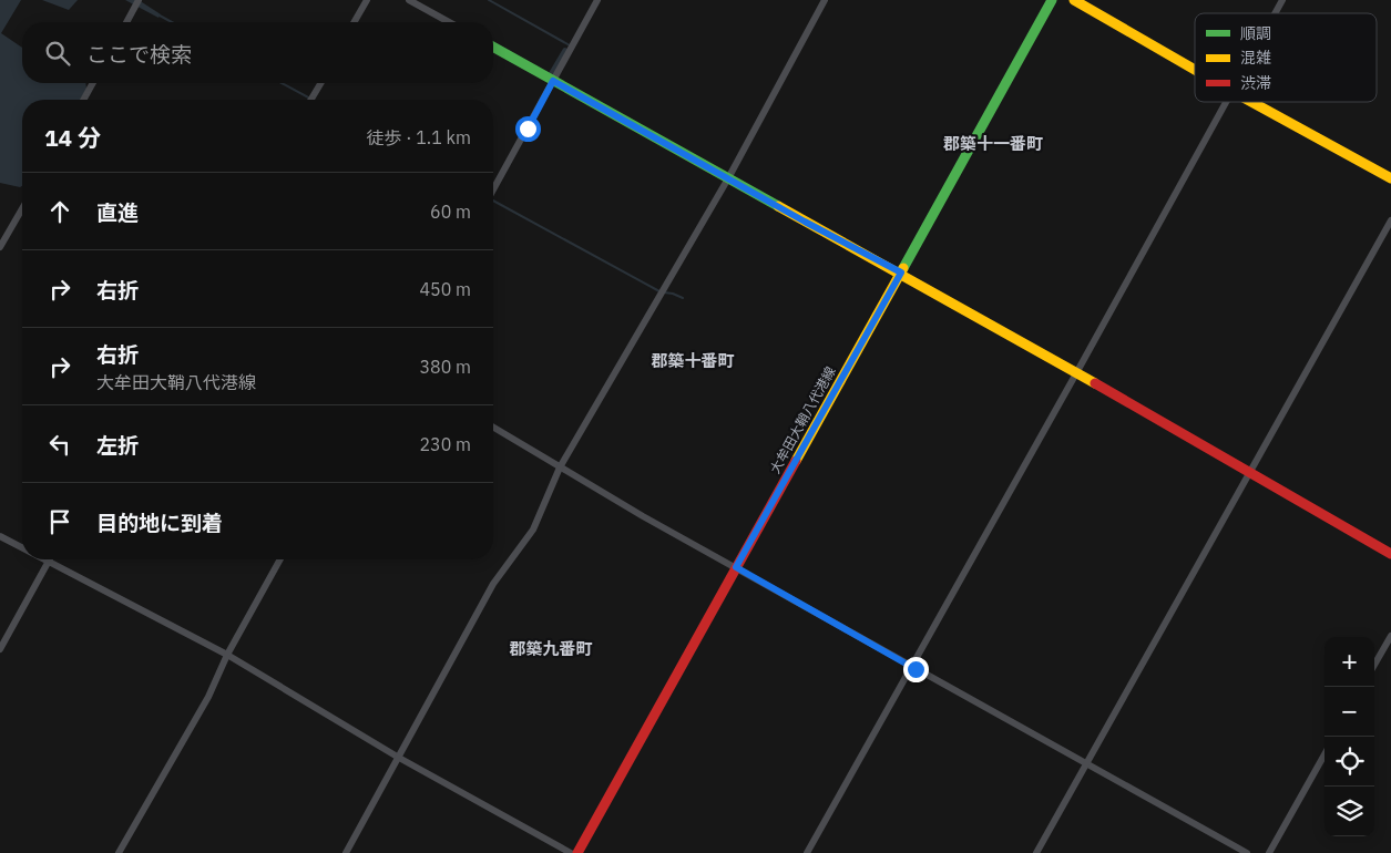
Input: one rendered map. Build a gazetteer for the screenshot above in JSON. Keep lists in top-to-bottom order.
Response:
{
  "streets": {
    "main road": ["大牟田大鞘八代港線"]
  },
  "districts": ["郡築十一番町", "郡築十番町", "郡築九番町"],
  "legend": ["順調", "混雑", "渋滞"],
  "page": {
    "search": "ここで検索",
    "heading": ["14 分", "徒歩 · 1.1 km"],
    "list": [
      ["直進", "60 m"],
      ["右折", "450 m"],
      ["右折", "大牟田大鞘八代港線", "380 m"],
      ["左折", "230 m"],
      "目的地に到着"
    ],
    "map_buttons": ["+", "−"]
  }
}
